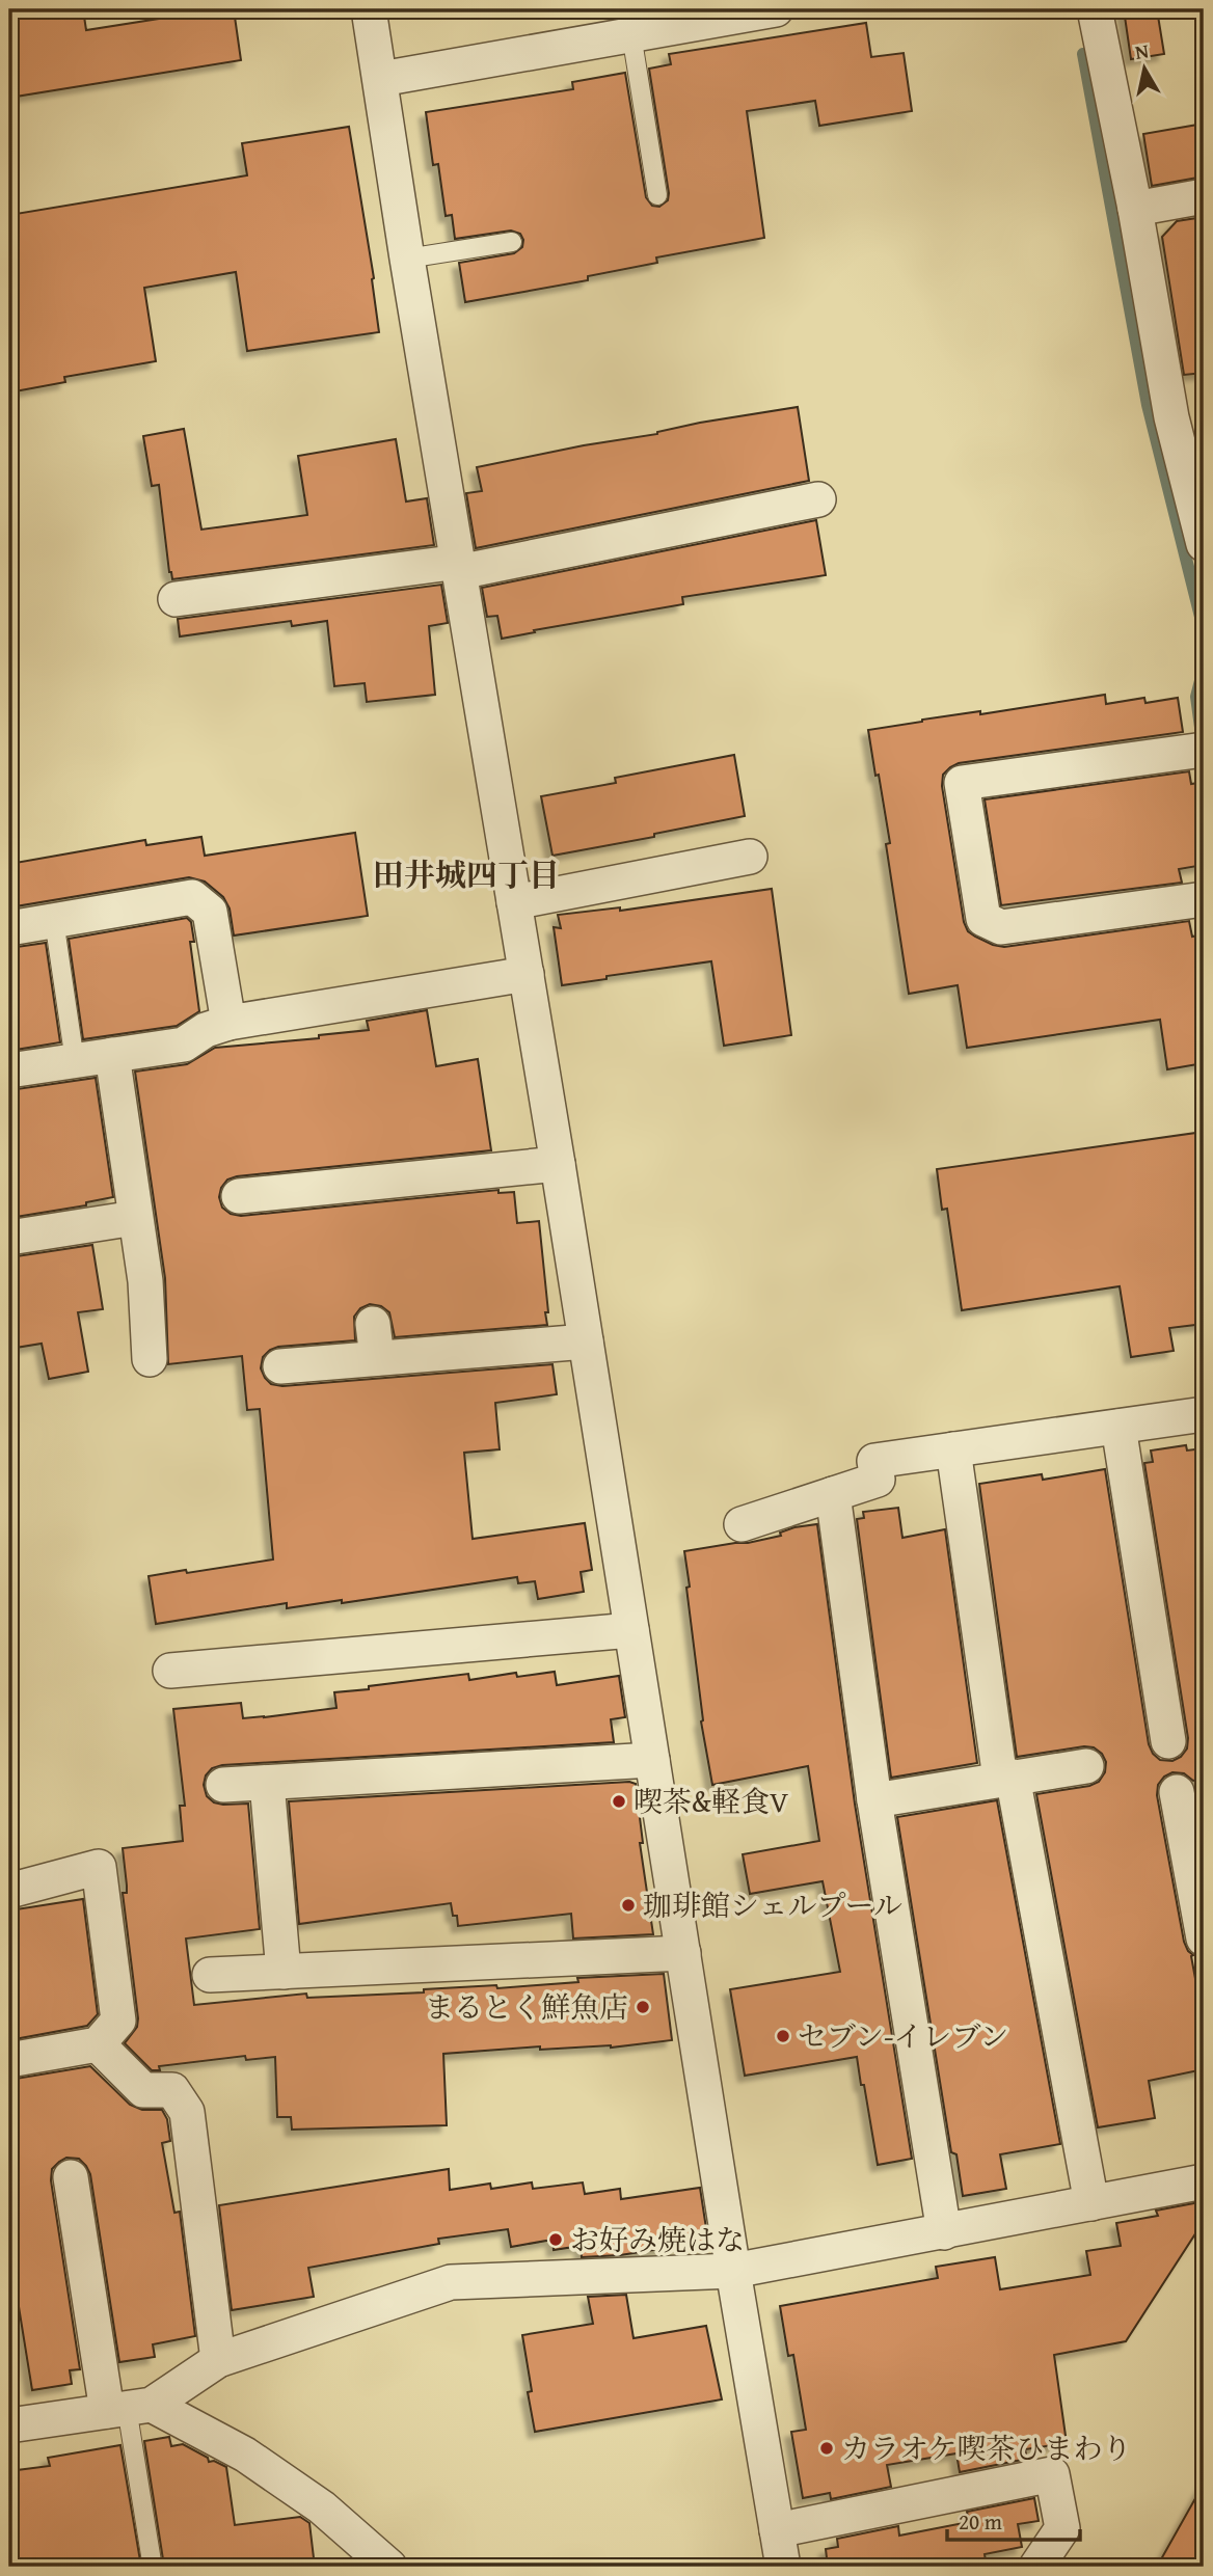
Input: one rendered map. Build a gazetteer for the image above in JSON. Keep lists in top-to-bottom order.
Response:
{
  "districts": ["田井城四丁目"],
  "places": [
    "喫茶&軽食V",
    "珈琲館シェルプール",
    "まるとく鮮魚店",
    "セブン-イレブン",
    "お好み焼はな",
    "カラオケ喫茶ひまわり"
  ],
  "scale_bar": "20 m",
  "north": "top"
}
